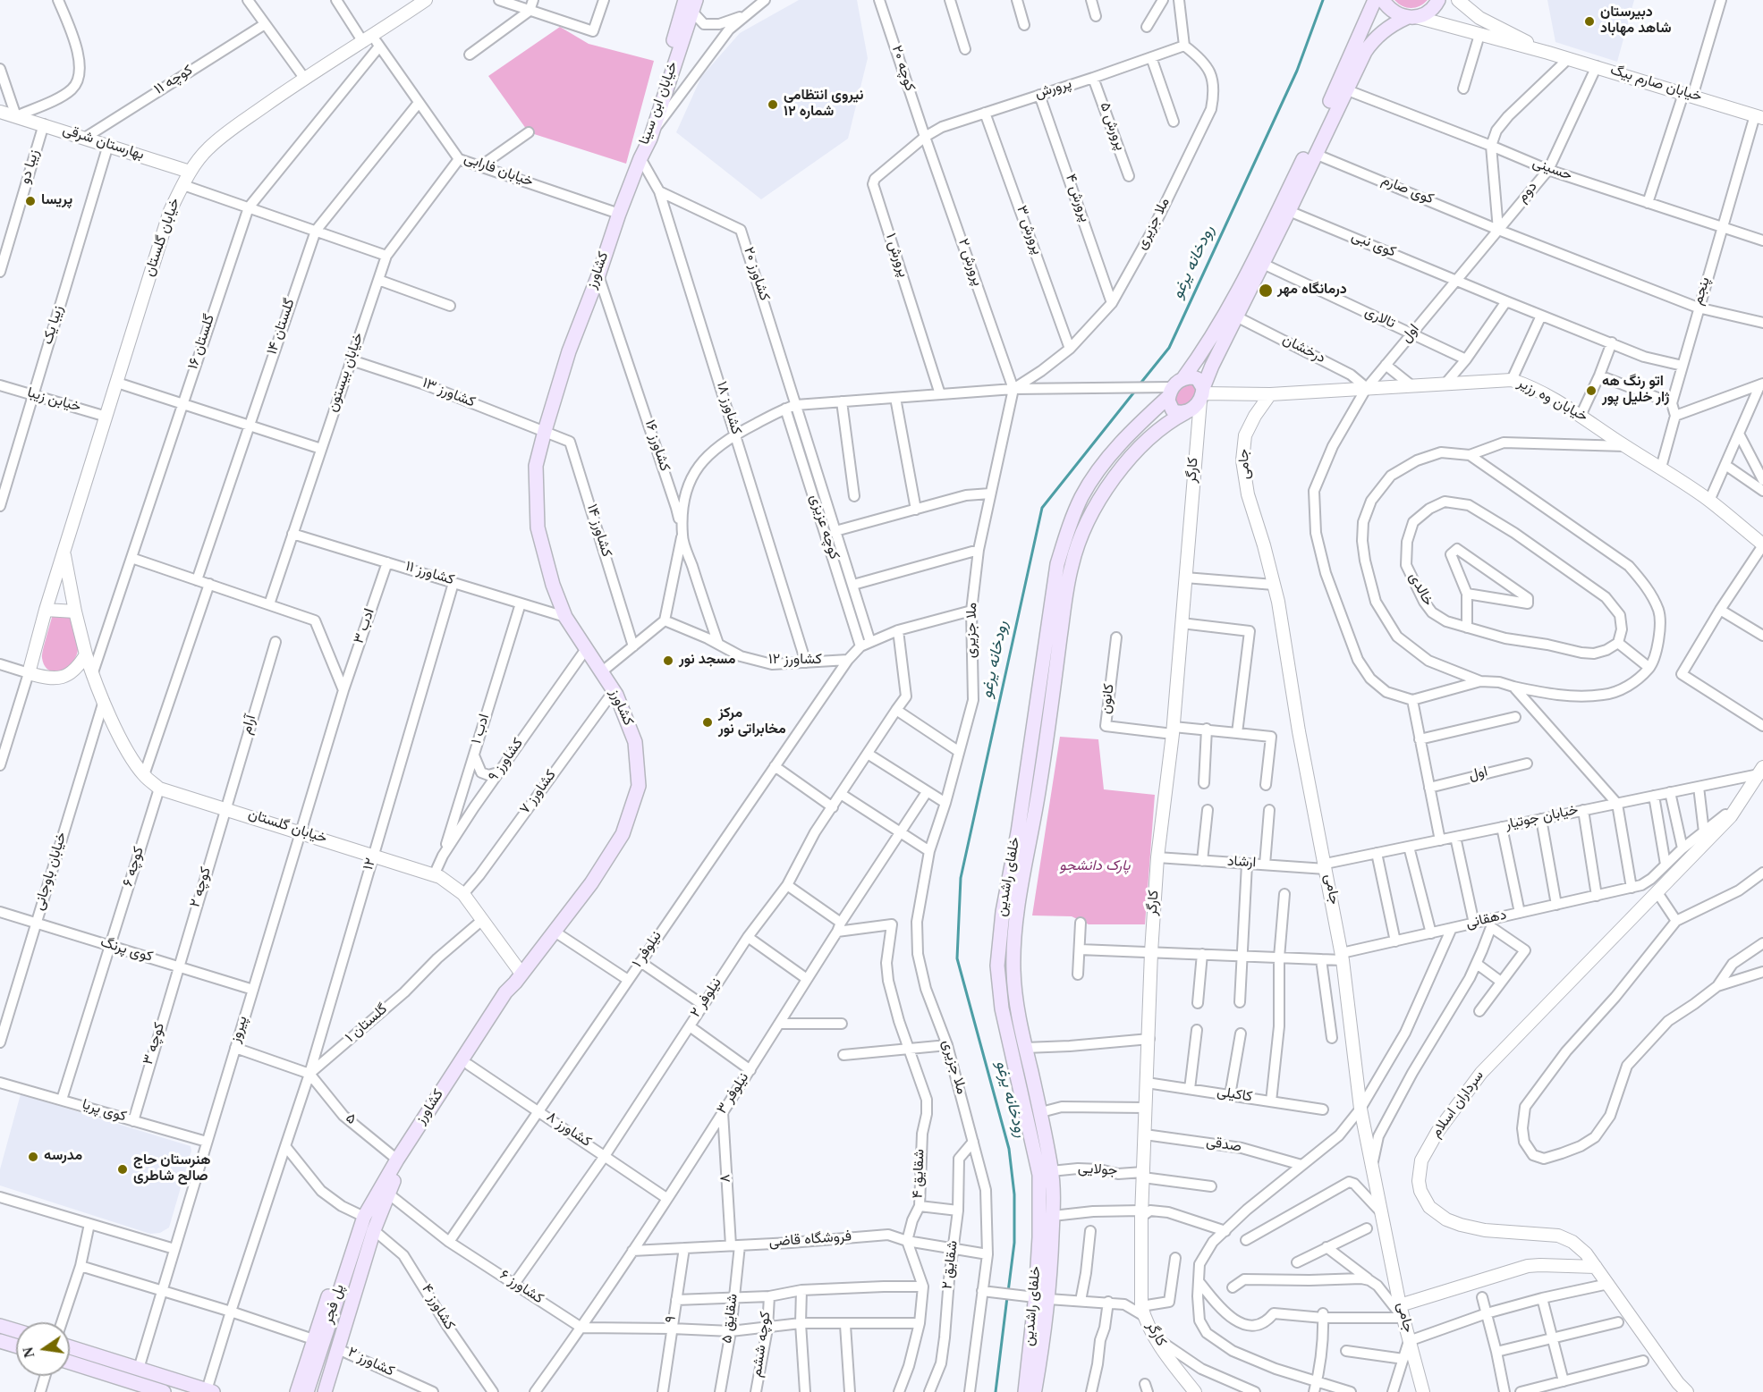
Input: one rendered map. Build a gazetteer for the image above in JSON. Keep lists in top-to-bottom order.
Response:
{
  "streets": {
    "main road": [
      "خیابان ابن سینا",
      "کشاورز",
      "خلفای راشدین",
      "پل فجر"
    ],
    "street": [
      "کوچه ۲۰",
      "کوچه ۱۱",
      "خیابان صارم بیگ",
      "پرورش",
      "پرورش ۵",
      "بهارستان شرقی",
      "زیبا دو",
      "حسینی",
      "خیابان فارابی",
      "کوی صارم",
      "دوم",
      "پرورش ۴",
      "ملا جزیری",
      "پرورش ۳",
      "خیابان گلستان",
      "کوی نبی",
      "پرورش ۱",
      "پرورش ۲",
      "کشاورز ۲۰",
      "پنجم",
      "تالاری",
      "زیبا یک",
      "گلستان ۱۴",
      "اول",
      "گلستان ۱۶",
      "درخشان",
      "خیابان بیستون",
      "کشاورز ۱۳",
      "خیابن زیبا",
      "خیابان وه رزیر",
      "کشاورز ۱۸",
      "کشاورز ۱۶",
      "جامی",
      "کارگر",
      "کوچه عزیزی",
      "کشاورز ۱۴",
      "کشاورز ۱۱",
      "خالدی",
      "ادب ۳",
      "کشاورز ۱۲",
      "کانون",
      "آرام",
      "ادب ۱",
      "کشاورز ۹",
      "کشاورز ۷",
      "خیابان جوتیار",
      "ارشاد",
      "۱۲",
      "کوچه ۶",
      "خیابان باوجانی",
      "کوچه ۲",
      "دهقانی",
      "نیلوفر ۱",
      "کوی پرنگ",
      "نیلوفر ۲",
      "گلستان ۱",
      "پیروز",
      "کوچه ۳",
      "نیلوفر ۳",
      "کاکیلی",
      "سرداران اسلام",
      "کوی پریا",
      "۵",
      "کشاورز ۸",
      "صدقی",
      "جولایی",
      "شقایق ۴",
      "۸",
      "فروشگاه قاضی",
      "شقایق ۲",
      "کشاورز ۶",
      "کشاورز ۴",
      "شقایق ۵",
      "۹",
      "کوچه ششم",
      "کشاورز ۲"
    ]
  },
  "crossings": [
    ["کوچه ۲۰", "پرورش"],
    ["کوچه ۲۰", "پرورش ۱"],
    ["کوچه ۲۰", "پرورش ۲"],
    ["کوچه ۱۱", "بهارستان شرقی"],
    ["خیابان صارم بیگ", "دوم"],
    ["خیابان صارم بیگ", "پنجم"],
    ["پرورش", "پرورش ۵"],
    ["پرورش", "پرورش ۴"],
    ["پرورش", "ملا جزیری"],
    ["پرورش", "پرورش ۳"],
    ["پرورش", "پرورش ۱"],
    ["پرورش", "پرورش ۲"],
    ["خیابان ابن سینا", "کشاورز"],
    ["خیابان ابن سینا", "کشاورز ۱۸"],
    ["بهارستان شرقی", "زیبا دو"],
    ["بهارستان شرقی", "خیابان گلستان"],
    ["بهارستان شرقی", "زیبا یک"],
    ["حسینی", "دوم"],
    ["حسینی", "پنجم"],
    ["خیابان فارابی", "خیابان گلستان"],
    ["خیابان فارابی", "کشاورز"],
    ["خیابان فارابی", "گلستان ۱۴"],
    ["خیابان فارابی", "گلستان ۱۶"],
    ["خیابان فارابی", "خیابان بیستون"],
    ["کوی صارم", "دوم"],
    ["کوی صارم", "پنجم"],
    ["دوم", "کوی نبی"],
    ["دوم", "اول"],
    ["پرورش ۴", "ملا جزیری"],
    ["ملا جزیری", "پرورش ۳"],
    ["ملا جزیری", "پرورش ۲"],
    ["ملا جزیری", "فروشگاه قاضی"],
    ["ملا جزیری", "شقایق ۲"],
    ["خیابان گلستان", "کشاورز"],
    ["خیابان گلستان", "گلستان ۱۶"],
    ["خیابان گلستان", "خیابن زیبا"],
    ["خیابان گلستان", "آرام"],
    ["خیابان گلستان", "کشاورز ۹"],
    ["خیابان گلستان", "کشاورز ۷"],
    ["خیابان گلستان", "۱۲"],
    ["خیابان گلستان", "کوچه ۶"],
    ["خیابان گلستان", "خیابان باوجانی"],
    ["خیابان گلستان", "کوچه ۲"],
    ["خیابان گلستان", "گلستان ۱"],
    ["خیابان گلستان", "پیروز"],
    ["کوی نبی", "پنجم"],
    ["کوی نبی", "اول"],
    ["پرورش ۱", "پرورش ۲"],
    ["کشاورز", "کشاورز ۱۳"],
    ["کشاورز", "کشاورز ۱۸"],
    ["کشاورز", "کشاورز ۱۶"],
    ["کشاورز", "کشاورز ۱۴"],
    ["کشاورز", "کشاورز ۱۱"],
    ["کشاورز", "کشاورز ۹"],
    ["کشاورز", "کشاورز ۷"],
    ["کشاورز", "۵"],
    ["کشاورز", "کشاورز ۶"],
    ["کشاورز", "پل فجر"],
    ["کشاورز", "کشاورز ۴"],
    ["کشاورز ۲۰", "کشاورز ۱۸"],
    ["تالاری", "اول"],
    ["زیبا یک", "خیابن زیبا"],
    ["اول", "درخشان"],
    ["اول", "خیابان وه رزیر"],
    ["درخشان", "خیابان وه رزیر"],
    ["خیابان بیستون", "کشاورز ۱۳"],
    ["خیابان بیستون", "کشاورز ۱۱"],
    ["کشاورز ۱۳", "کشاورز ۱۴"],
    ["خیابان وه رزیر", "جامی"],
    ["خیابان وه رزیر", "کارگر"],
    ["خیابان وه رزیر", "خلفای راشدین"],
    ["کشاورز ۱۸", "کشاورز ۱۲"],
    ["کشاورز ۱۶", "کشاورز ۱۲"],
    ["جامی", "خیابان جوتیار"],
    ["جامی", "ارشاد"],
    ["جامی", "دهقانی"],
    ["کارگر", "کانون"],
    ["کارگر", "ارشاد"],
    ["کارگر", "خلفای راشدین"],
    ["کارگر", "دهقانی"],
    ["کارگر", "کاکیلی"],
    ["کارگر", "صدقی"],
    ["کارگر", "جولایی"],
    ["کشاورز ۱۱", "ادب ۳"],
    ["کشاورز ۱۱", "ادب ۱"],
    ["کشاورز ۱۱", "۱۲"],
    ["ادب ۳", "پیروز"],
    ["کشاورز ۱۲", "نیلوفر ۱"],
    ["آرام", "کوچه ۲"],
    ["ادب ۱", "کشاورز ۹"],
    ["خیابان جوتیار", "ارشاد"],
    ["خیابان جوتیار", "سرداران اسلام"],
    ["۱۲", "گلستان ۱"],
    ["۱۲", "۵"],
    ["۱۲", "کشاورز ۴"],
    ["کوچه ۶", "کوی پرنگ"],
    ["کوچه ۶", "کوی پریا"],
    ["خیابان باوجانی", "کوی پرنگ"],
    ["کوچه ۲", "کوی پرنگ"],
    ["کوچه ۲", "کوچه ۳"],
    ["دهقانی", "سرداران اسلام"],
    ["نیلوفر ۱", "کشاورز ۸"],
    ["نیلوفر ۱", "کشاورز ۶"],
    ["کوی پرنگ", "پیروز"],
    ["کوی پرنگ", "کوچه ۳"],
    ["نیلوفر ۲", "کشاورز ۸"],
    ["نیلوفر ۲", "کشاورز ۶"],
    ["گلستان ۱", "۵"],
    ["پیروز", "کوی پریا"],
    ["کوچه ۳", "کوی پریا"],
    ["نیلوفر ۳", "کشاورز ۸"],
    ["نیلوفر ۳", "شقایق ۴"],
    ["نیلوفر ۳", "۸"],
    ["نیلوفر ۳", "فروشگاه قاضی"],
    ["نیلوفر ۳", "کشاورز ۶"],
    ["شقایق ۴", "فروشگاه قاضی"],
    ["۸", "فروشگاه قاضی"],
    ["۸", "شقایق ۵"],
    ["فروشگاه قاضی", "شقایق ۲"],
    ["فروشگاه قاضی", "شقایق ۵"],
    ["فروشگاه قاضی", "۹"],
    ["پل فجر", "کشاورز ۴"]
  ],
  "water": ["رودخانه یرغو"],
  "parks": ["پارک دانشجو"],
  "places": [
    "دبیرستان شاهد مهاباد",
    "نیروی انتظامی شماره ۱۲",
    "پریسا",
    "درمانگاه مهر",
    "اتو رنگ هه ژار خلیل پور",
    "مسجد نور",
    "مرکز مخابراتی نور",
    "مدرسه",
    "هنرستان حاج صالح شاطری"
  ],
  "north": "left"
}
